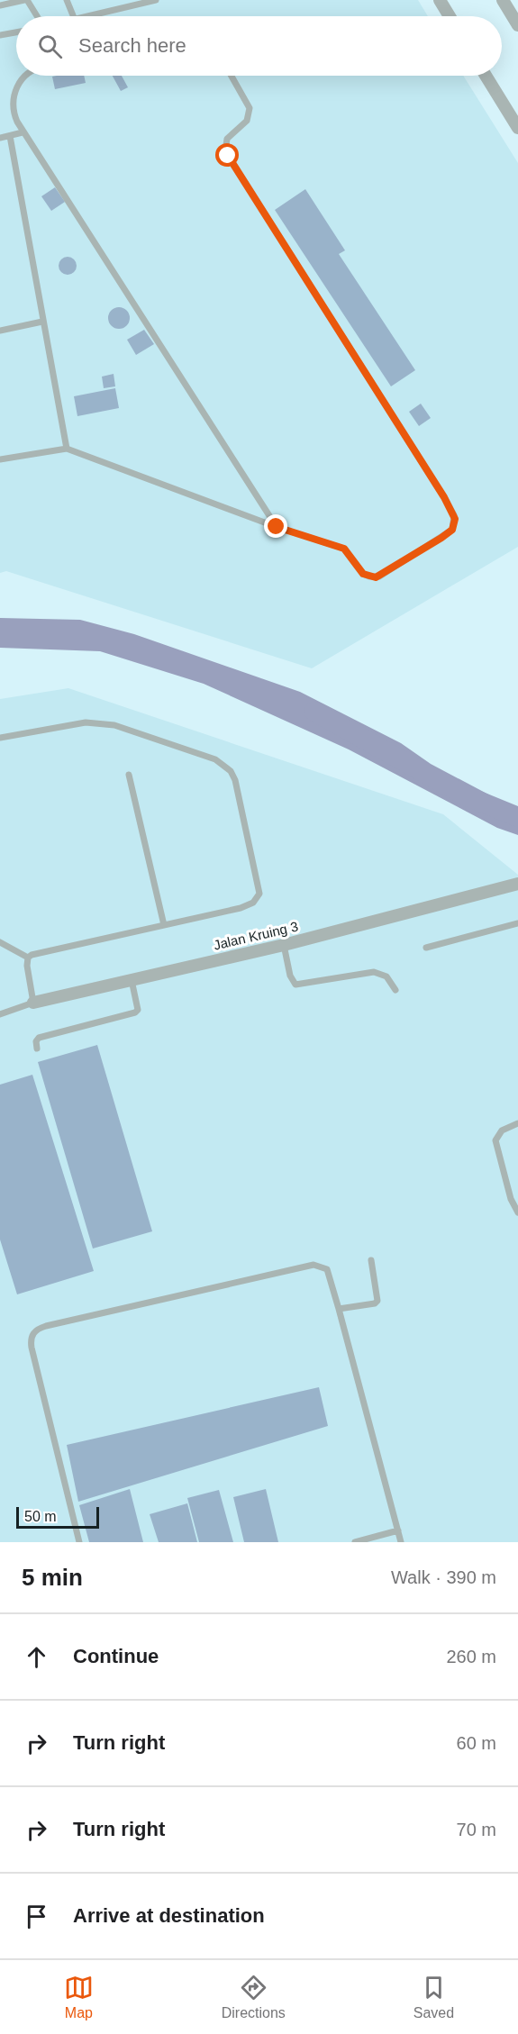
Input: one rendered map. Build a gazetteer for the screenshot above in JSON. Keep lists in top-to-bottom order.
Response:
{
  "streets": {
    "street": ["Jalan Kruing 3"]
  },
  "scale_bar": "50 m",
  "page": {
    "search": "Search here",
    "scale": "50 m",
    "heading": ["5 min", "Walk · 390 m"],
    "list": [
      ["Continue", "260 m"],
      ["Turn right", "60 m"],
      ["Turn right", "70 m"],
      "Arrive at destination"
    ],
    "nav": ["Map", "Directions", "Saved"]
  }
}
